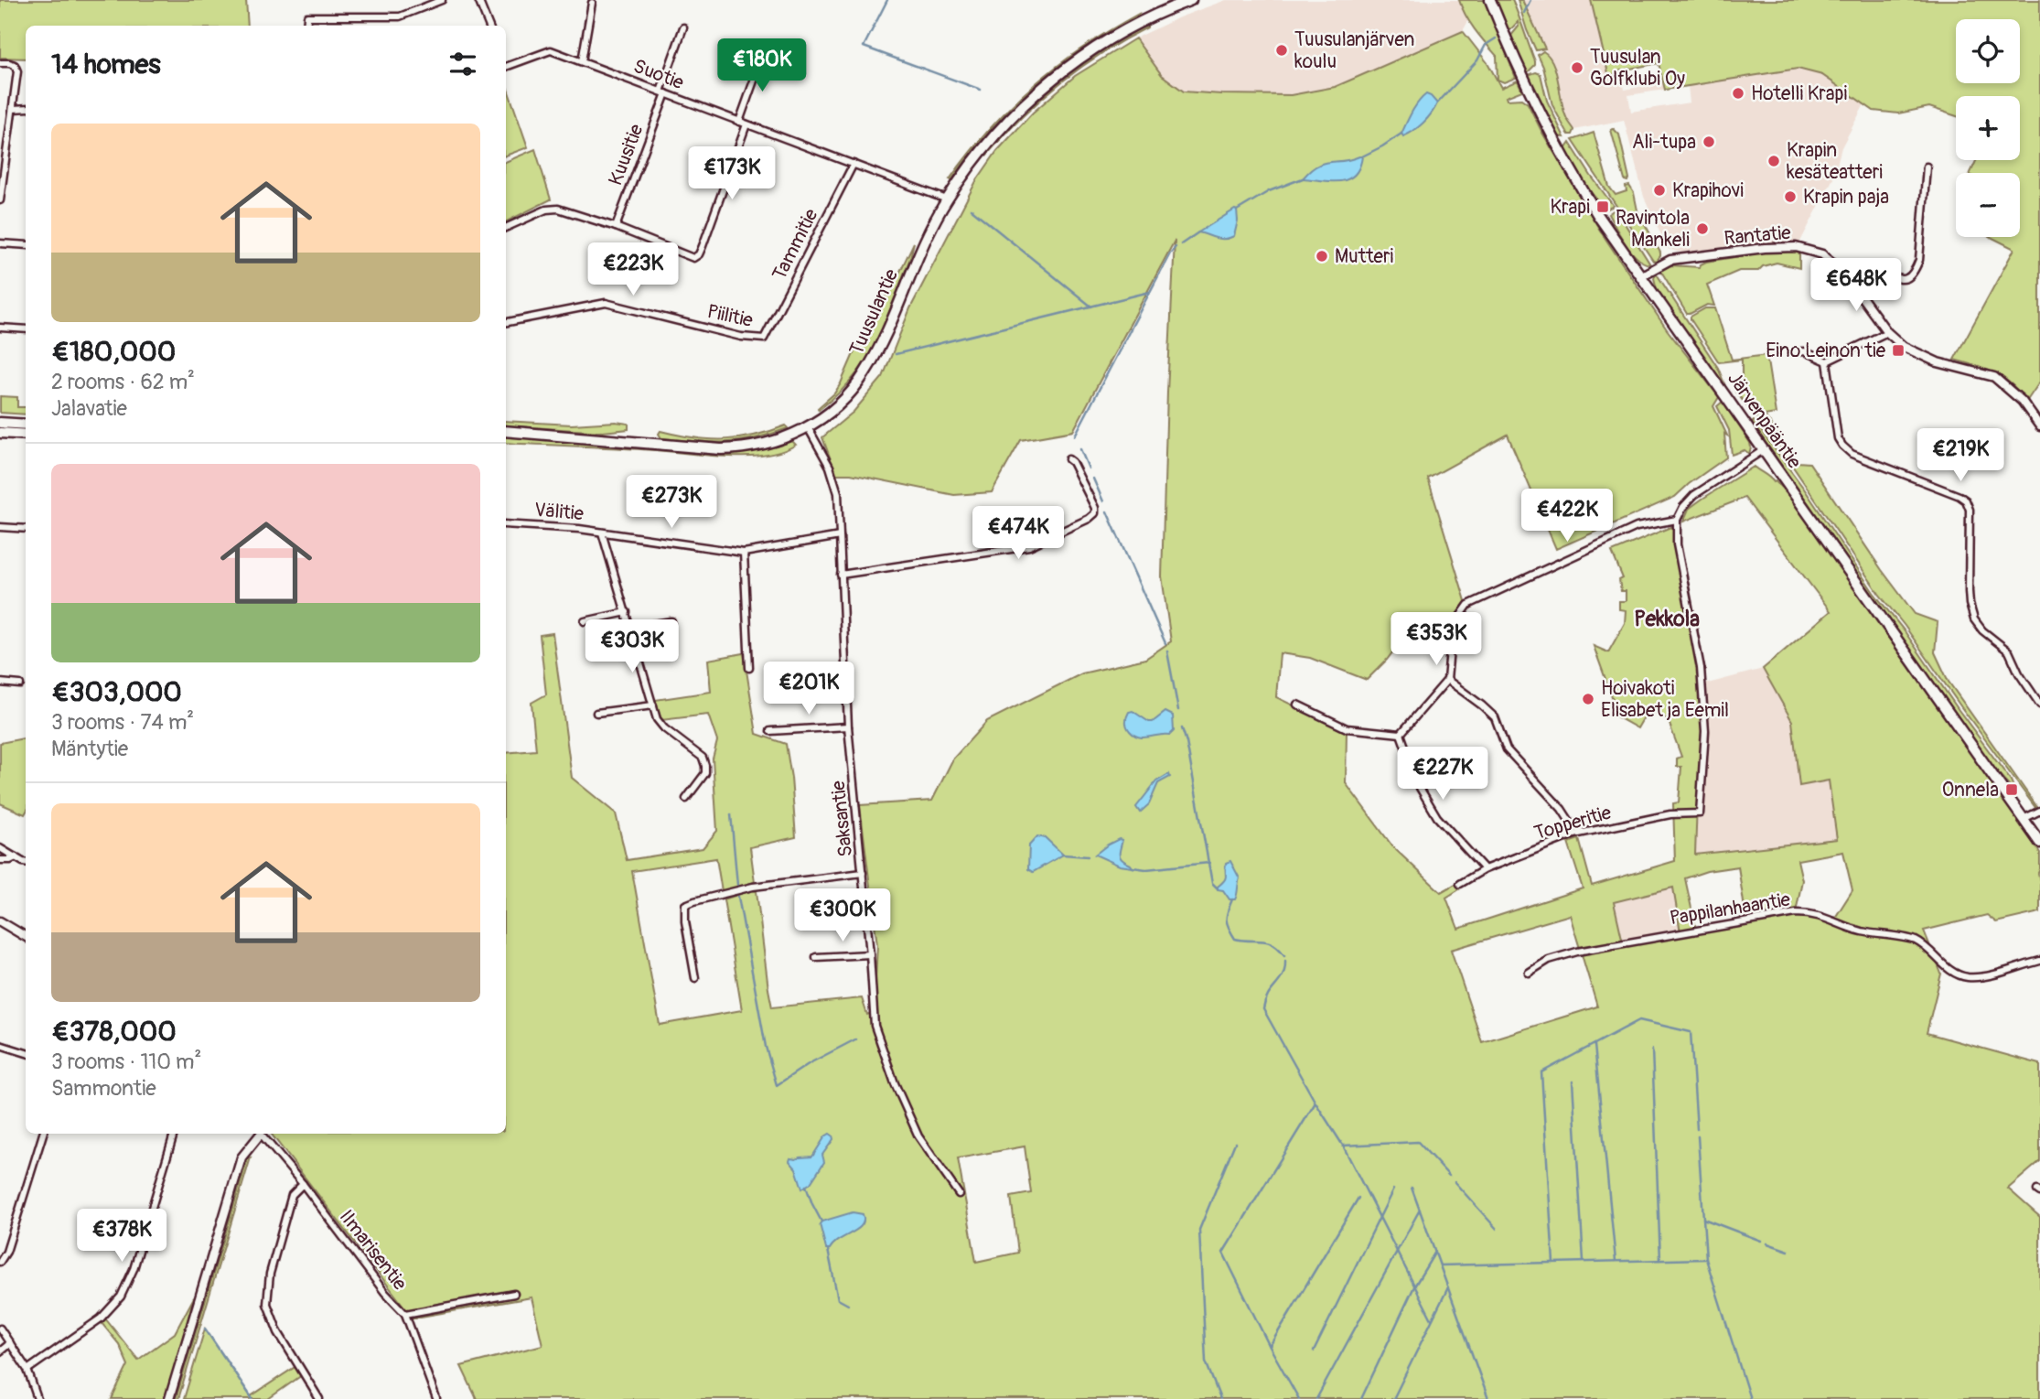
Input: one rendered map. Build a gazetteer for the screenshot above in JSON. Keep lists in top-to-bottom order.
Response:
{
  "streets": {
    "main road": ["Tuusulantie", "Järvenpääntie"],
    "street": [
      "Suotie",
      "Kuusitie",
      "Rantatie",
      "Tammitie",
      "Piilitie",
      "Välitie",
      "Saksantie",
      "Topperitie",
      "Pappilanhaantie",
      "Ilmarisentie"
    ]
  },
  "crossings": [
    ["Suotie", "Kuusitie"],
    ["Suotie", "Tammitie"],
    ["Suotie", "Tuusulantie"],
    ["Rantatie", "Järvenpääntie"],
    ["Tammitie", "Piilitie"],
    ["Tuusulantie", "Saksantie"],
    ["Välitie", "Saksantie"]
  ],
  "districts": ["Pekkola"],
  "places": {
    "other": [
      "Tuusulanjärven koulu",
      "Tuusulan Golfklubi Oy",
      "Hotelli Krapi",
      "Ali-tupa",
      "Krapin kesäteatteri",
      "Krapihovi",
      "Krapin paja",
      "Ravintola Mankeli",
      "Mutteri",
      "Hoivakoti Elisabet ja Eemil"
    ],
    "transit": ["Krapi", "Eino Leinon tie", "Onnela"]
  },
  "page": {
    "map_buttons": ["+", "−"],
    "heading": "14 homes",
    "price": [
      "€180K",
      "€173K",
      "€223K",
      "€648K",
      "€219K",
      "€273K",
      "€422K",
      "€474K",
      "€353K",
      "€303K",
      "€201K",
      "€227K",
      "€300K",
      "€378K"
    ],
    "list": [
      {
        "name": "€180,000",
        "note": "2 rooms · 62 m² · Jalavatie"
      },
      {
        "name": "€303,000",
        "note": "3 rooms · 74 m² · Mäntytie"
      },
      {
        "name": "€378,000",
        "note": "3 rooms · 110 m² · Sammontie"
      }
    ]
  }
}
